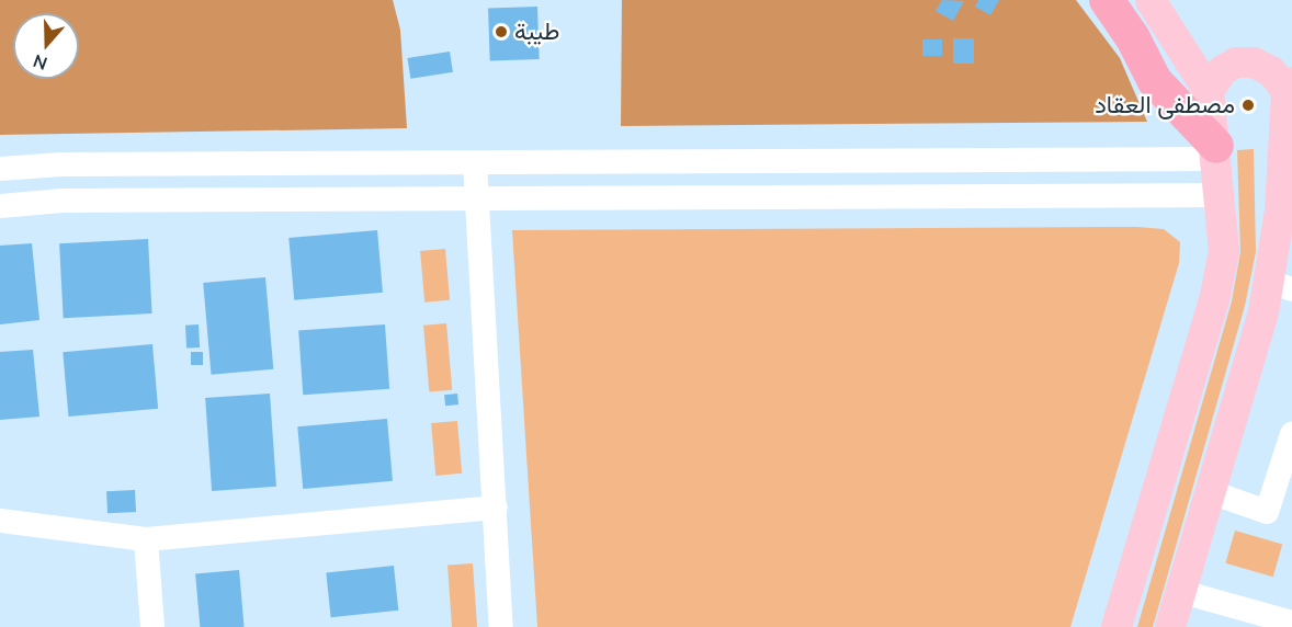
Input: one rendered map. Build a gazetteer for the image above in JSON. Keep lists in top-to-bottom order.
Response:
{
  "places": ["طيبة", "مصطفى العقاد"],
  "north": "bottom"
}
